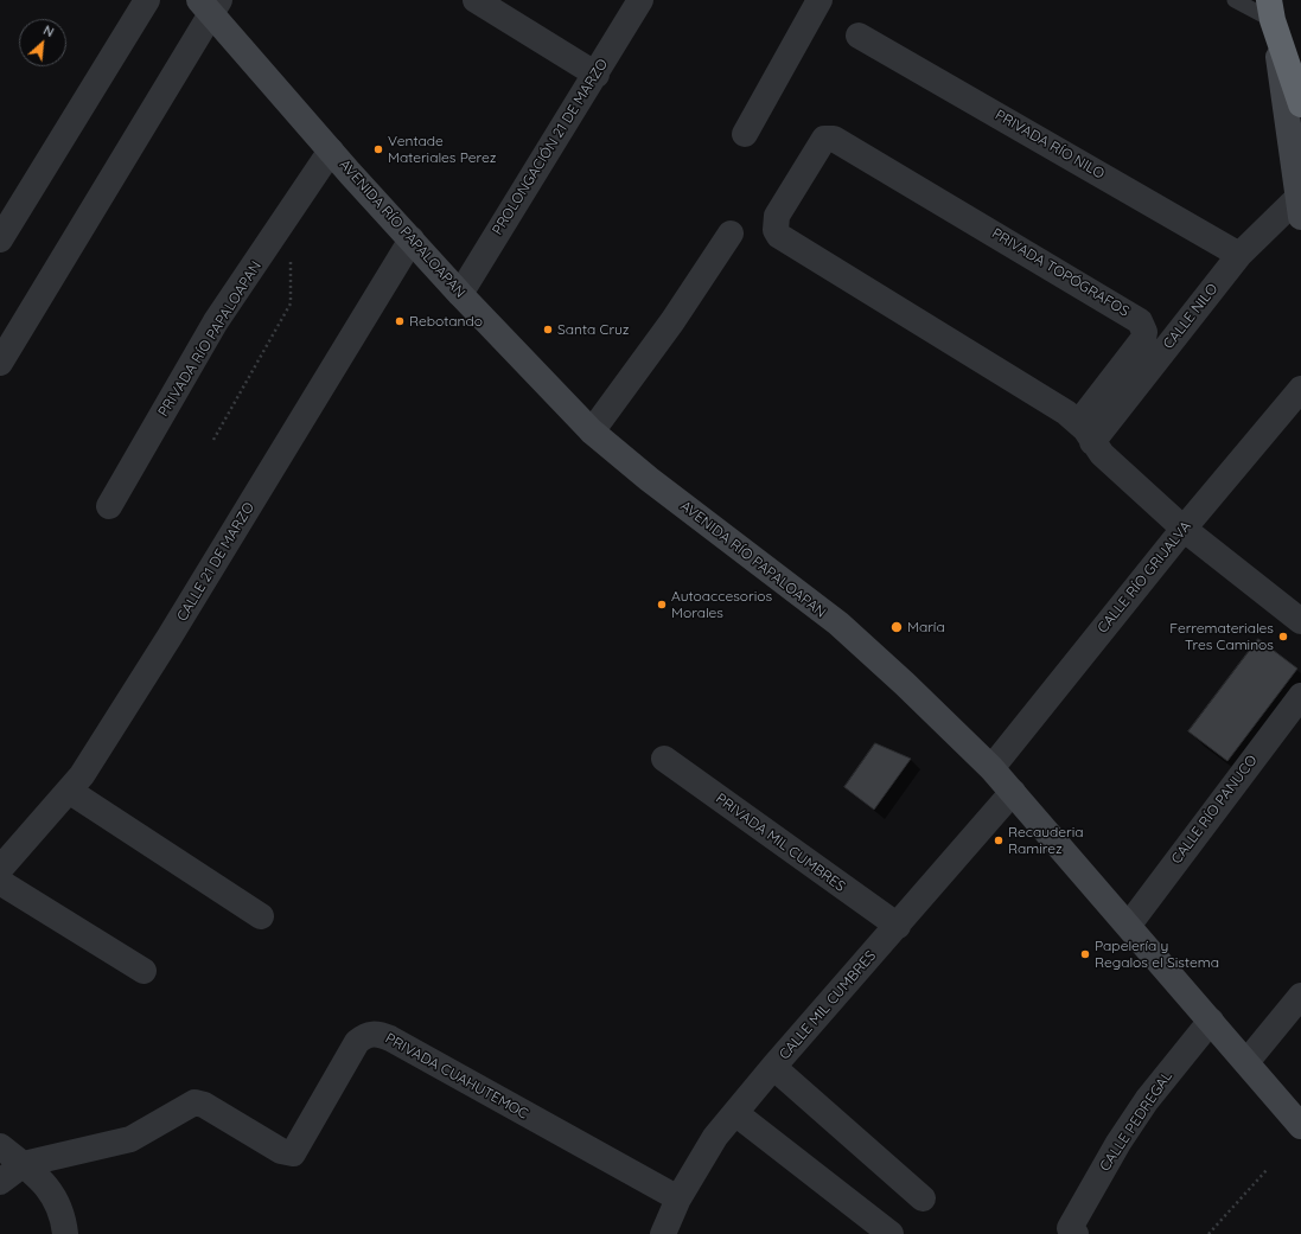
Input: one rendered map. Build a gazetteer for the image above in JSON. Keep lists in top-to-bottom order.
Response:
{
  "streets": {
    "main road": ["AVENIDA RÍO PAPALOAPAN"],
    "street": [
      "PRIVADA RÍO NILO",
      "PROLONGACIÓN 21 DE MARZO",
      "PRIVADA TOPÓGRAFOS",
      "CALLE NILO",
      "PRIVADA RÍO PAPALOAPAN",
      "CALLE 21 DE MARZO",
      "CALLE RÍO GRIJALVA",
      "CALLE RÍO PANUCO",
      "PRIVADA MIL CUMBRES",
      "CALLE MIL CUMBRES",
      "PRIVADA CUAHUTEMOC",
      "CALLE PEDREGAL"
    ]
  },
  "crossings": [
    ["PRIVADA RÍO NILO", "CALLE NILO"],
    ["PROLONGACIÓN 21 DE MARZO", "AVENIDA RÍO PAPALOAPAN"],
    ["AVENIDA RÍO PAPALOAPAN", "PRIVADA RÍO PAPALOAPAN"],
    ["AVENIDA RÍO PAPALOAPAN", "CALLE 21 DE MARZO"],
    ["AVENIDA RÍO PAPALOAPAN", "CALLE RÍO GRIJALVA"],
    ["AVENIDA RÍO PAPALOAPAN", "CALLE RÍO PANUCO"],
    ["AVENIDA RÍO PAPALOAPAN", "CALLE MIL CUMBRES"],
    ["AVENIDA RÍO PAPALOAPAN", "CALLE PEDREGAL"],
    ["PRIVADA TOPÓGRAFOS", "CALLE NILO"],
    ["PRIVADA MIL CUMBRES", "CALLE MIL CUMBRES"],
    ["CALLE MIL CUMBRES", "PRIVADA CUAHUTEMOC"]
  ],
  "places": [
    "Ventade Materiales Perez",
    "Rebotando",
    "Santa Cruz",
    "Autoaccesorios Morales",
    "María",
    "Ferremateriales Tres Caminos",
    "Recauderia Ramirez",
    "Papelería y Regalos el Sistema"
  ],
  "north": "top right"
}
